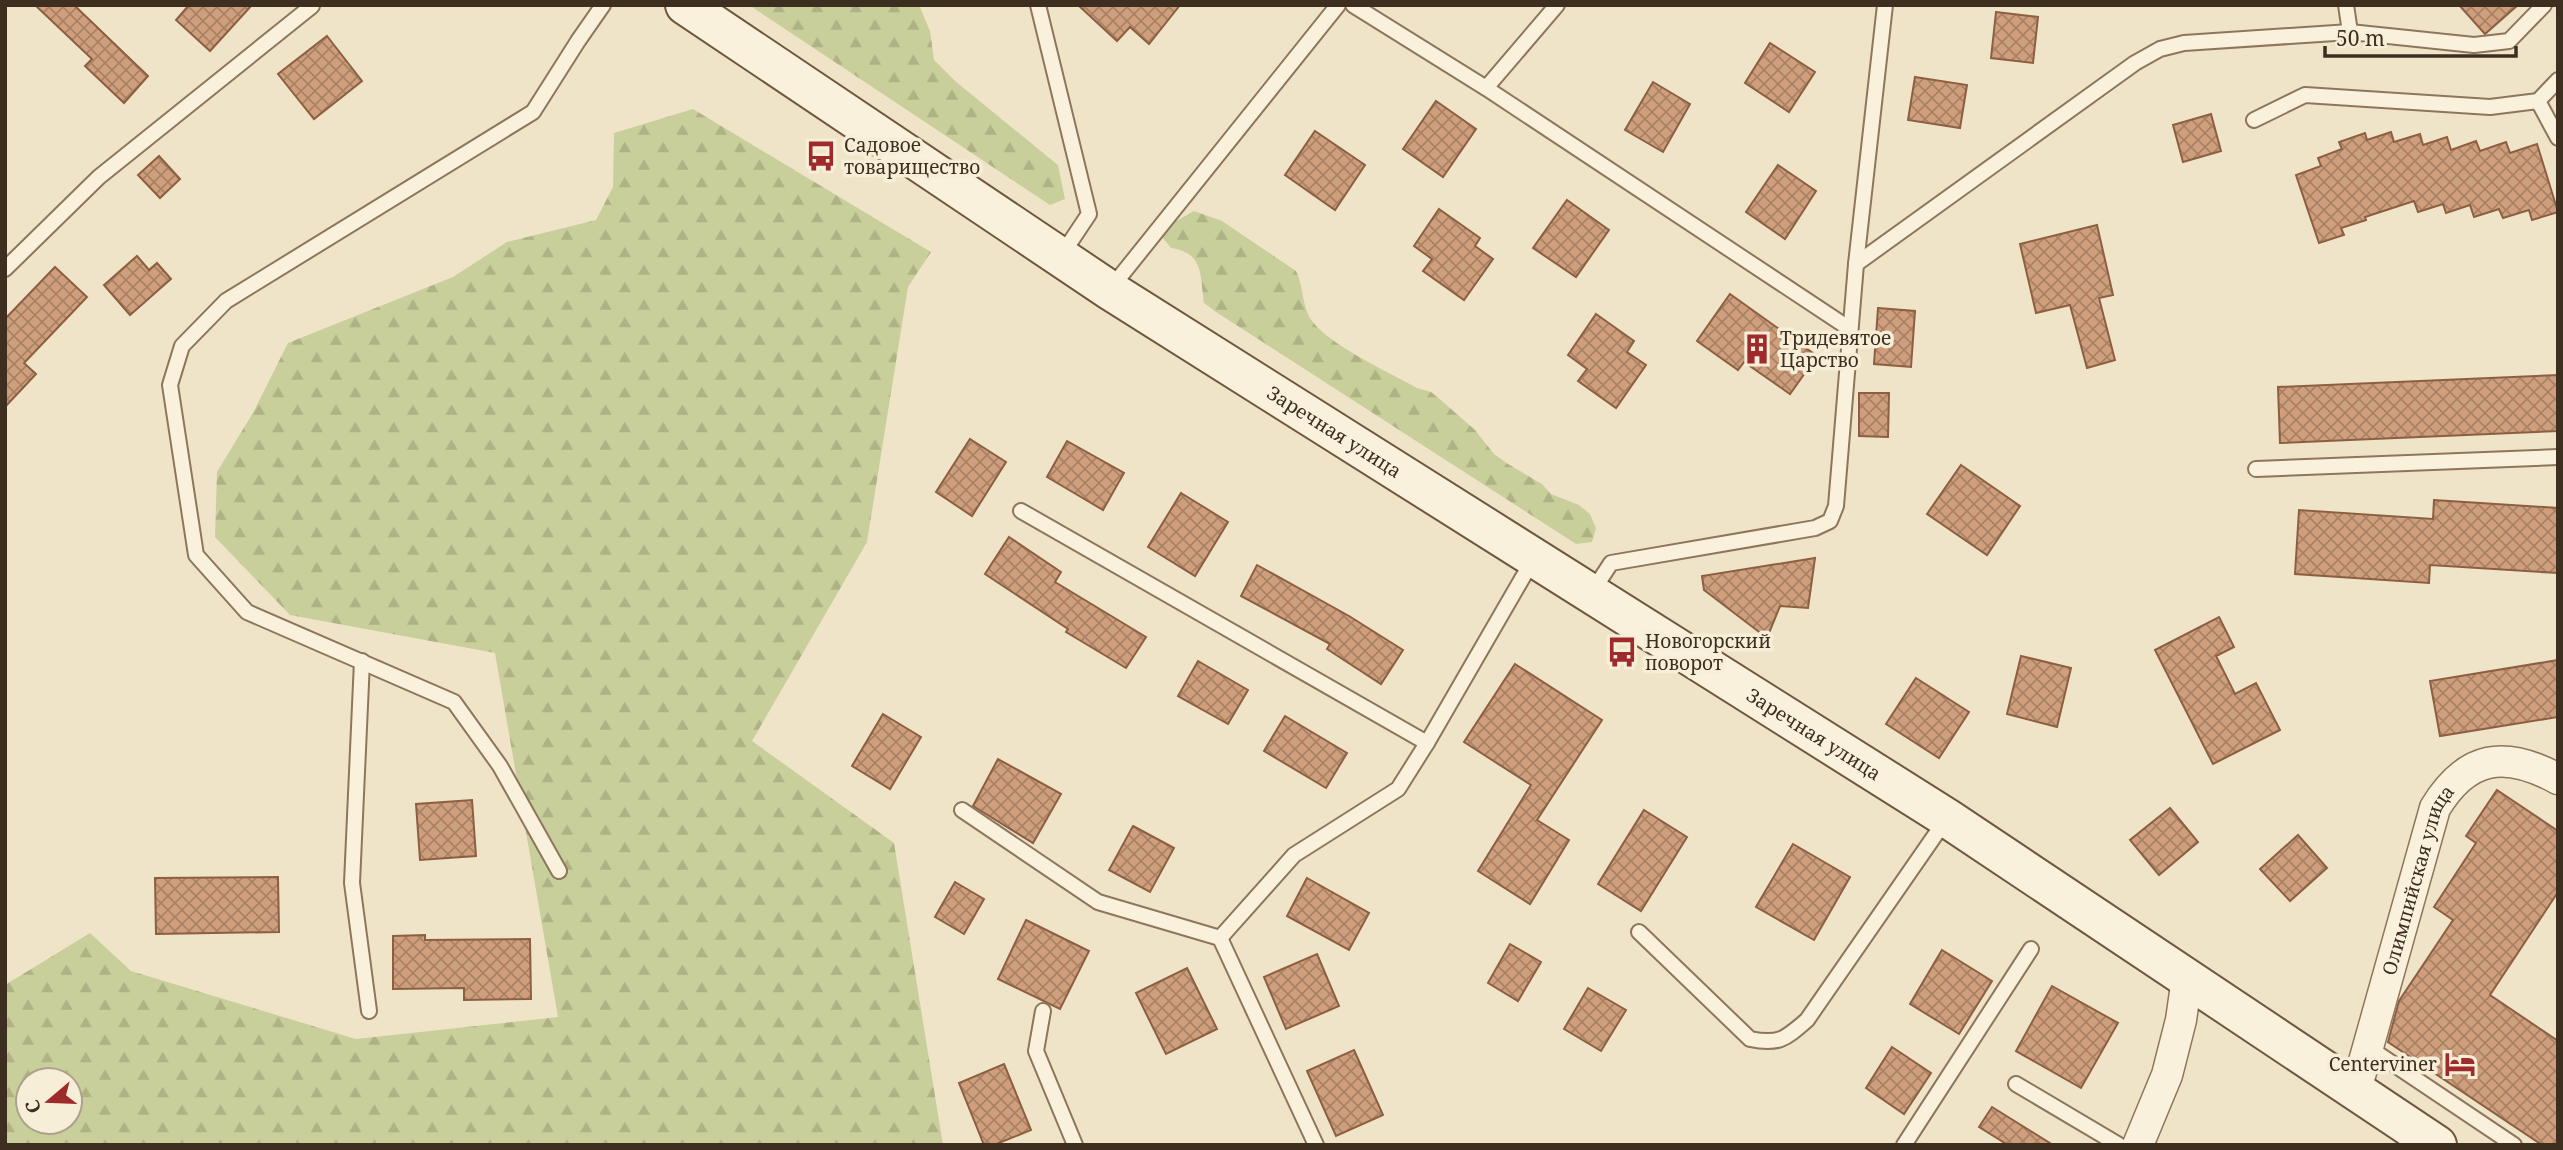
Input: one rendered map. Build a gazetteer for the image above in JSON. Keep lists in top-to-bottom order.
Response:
{
  "streets": {
    "main road": ["Заречная улица"],
    "street": ["Олимпийская улица"]
  },
  "crossings": [
    ["Заречная улица", "Олимпийская улица"]
  ],
  "places": {
    "bus stop": ["Садовое товарищество", "Новогорский поворот"],
    "building": ["Тридевятое Царство"],
    "hotel": ["Centerviner"]
  },
  "scale_bar": "50 m",
  "north": "left"
}
